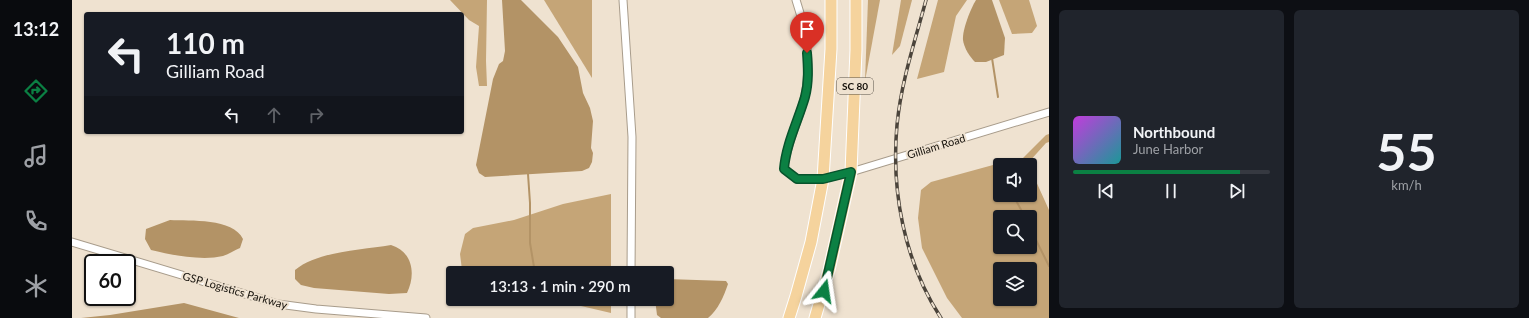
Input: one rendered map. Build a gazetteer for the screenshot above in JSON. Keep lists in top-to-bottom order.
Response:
{
  "streets": {
    "main road": ["SC 80"],
    "street": ["Gilliam Road", "GSP Logistics Parkway"]
  },
  "crossings": [
    ["SC 80", "Gilliam Road"]
  ],
  "page": {
    "tabs": "13:12",
    "tile": ["55", "km/h"],
    "turn": ["110 m", "Gilliam Road"],
    "song": ["Northbound", "June Harbor"],
    "limit": "60",
    "trip": "13:13 · 1 min · 290 m"
  }
}
